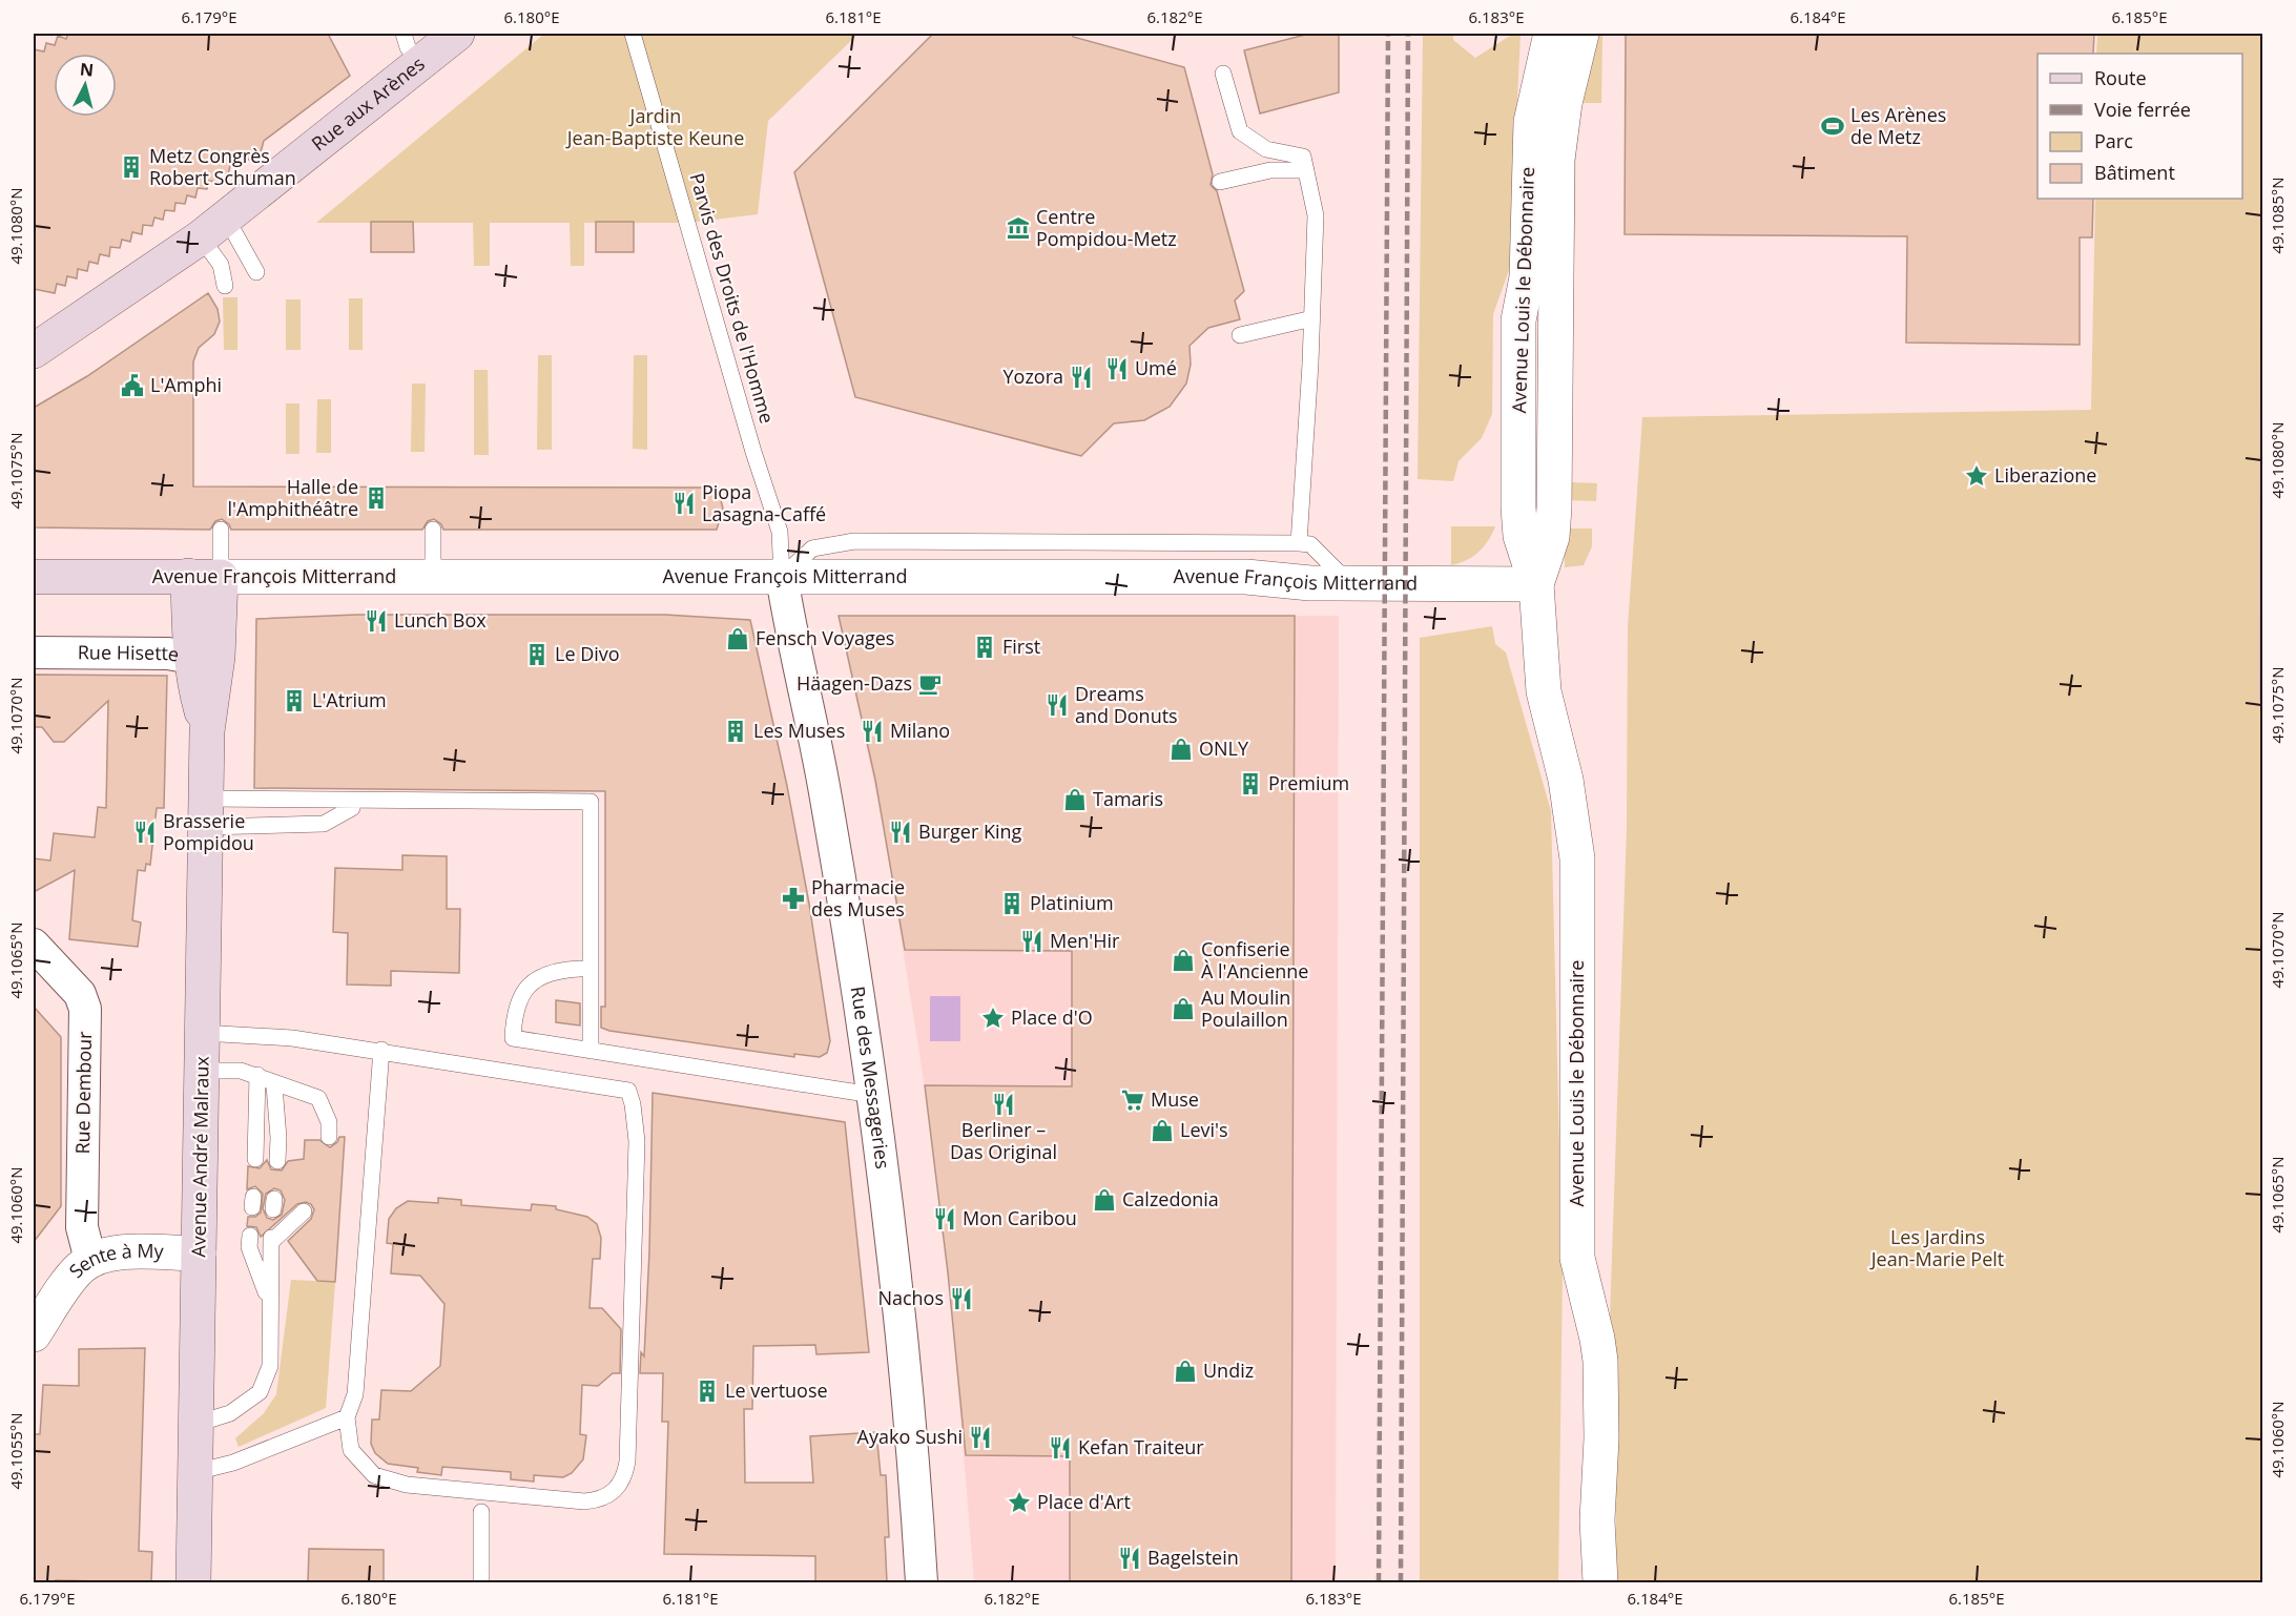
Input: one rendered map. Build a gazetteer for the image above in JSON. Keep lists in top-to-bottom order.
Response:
{
  "streets": {
    "main road": ["Rue aux Arènes", "Avenue François Mitterrand", "Avenue André Malraux"],
    "street": [
      "Avenue Louis le Débonnaire",
      "Rue Hisette",
      "Rue des Messageries",
      "Rue Dembour",
      "Sente à My"
    ],
    "lane": ["Parvis des Droits de l'Homme"]
  },
  "crossings": [
    ["Avenue Louis le Débonnaire", "Avenue François Mitterrand"],
    ["Parvis des Droits de l'Homme", "Avenue François Mitterrand"],
    ["Parvis des Droits de l'Homme", "Rue des Messageries"],
    ["Avenue François Mitterrand", "Rue des Messageries"],
    ["Avenue François Mitterrand", "Avenue André Malraux"],
    ["Rue Hisette", "Avenue André Malraux"],
    ["Rue Dembour", "Sente à My"],
    ["Avenue André Malraux", "Sente à My"]
  ],
  "parks": ["Jardin Jean-Baptiste Keune", "Les Jardins Jean-Marie Pelt"],
  "places": {
    "sports": ["Les Arènes de Metz"],
    "building": [
      "Metz Congrès Robert Schuman",
      "Halle de l'Amphithéâtre",
      "First",
      "Le Divo",
      "L'Atrium",
      "Les Muses",
      "Premium",
      "Platinium",
      "Le vertuose"
    ],
    "museum": ["Centre Pompidou-Metz"],
    "restaurant": [
      "Umé",
      "Yozora",
      "Piopa Lasagna-Caffé",
      "Lunch Box",
      "Dreams and Donuts",
      "Milano",
      "Brasserie Pompidou",
      "Burger King",
      "Men'Hir",
      "Berliner – Das Original",
      "Mon Caribou",
      "Nachos",
      "Ayako Sushi",
      "Kefan Traiteur",
      "Bagelstein"
    ],
    "public building": ["L'Amphi"],
    "place": ["Liberazione", "Place d'O", "Place d'Art"],
    "shop": [
      "Fensch Voyages",
      "ONLY",
      "Tamaris",
      "Confiserie À l'Ancienne",
      "Au Moulin Poulaillon",
      "Levi's",
      "Calzedonia",
      "Undiz"
    ],
    "cafe": ["Häagen-Dazs"],
    "pharmacy": ["Pharmacie des Muses"],
    "supermarket": ["Muse"]
  },
  "legend": [
    "Route",
    "Voie ferrée",
    "Parc",
    "Bâtiment"
  ],
  "north": "top",
  "coordinates": [
    "6.179°E",
    "6.180°E",
    "6.181°E",
    "6.182°E",
    "6.183°E",
    "6.184°E",
    "6.185°E",
    "49.1085°N",
    "49.1080°N",
    "49.1075°N",
    "49.1070°N",
    "49.1065°N",
    "49.1060°N",
    "49.1055°N"
  ]
}
